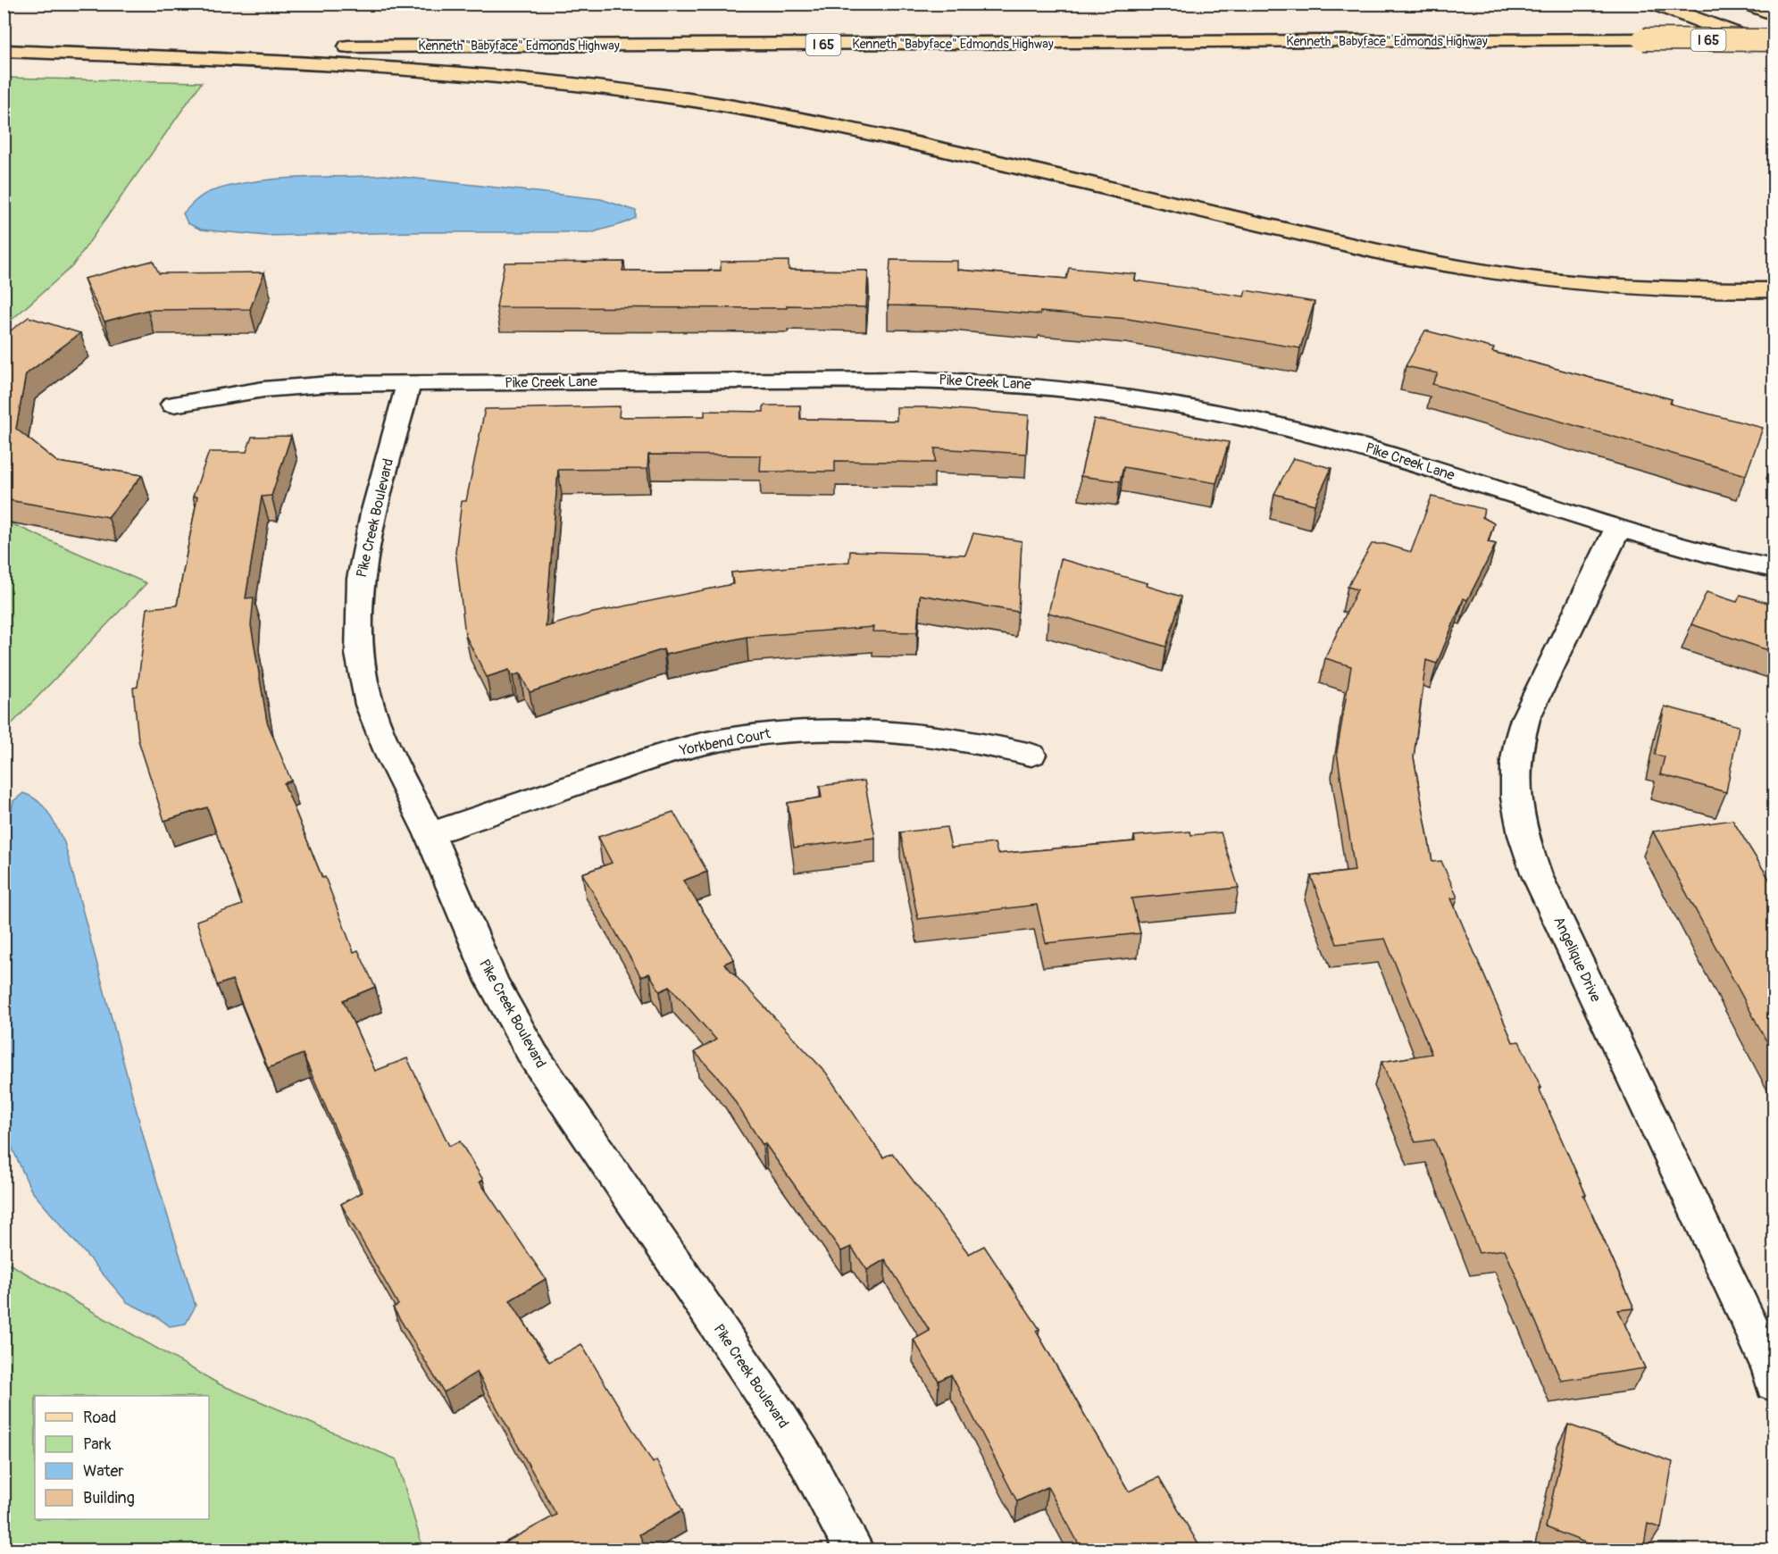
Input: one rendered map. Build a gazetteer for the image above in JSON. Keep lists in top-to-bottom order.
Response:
{
  "streets": {
    "main road": ["I 65", "Kenneth \"Babyface\" Edmonds Highway"],
    "street": [
      "Pike Creek Lane",
      "Pike Creek Boulevard",
      "Yorkbend Court",
      "Angelique Drive"
    ]
  },
  "crossings": [
    ["Pike Creek Lane", "Pike Creek Boulevard"],
    ["Pike Creek Lane", "Angelique Drive"],
    ["Pike Creek Boulevard", "Yorkbend Court"]
  ],
  "legend": [
    "Road",
    "Park",
    "Water",
    "Building"
  ]
}
